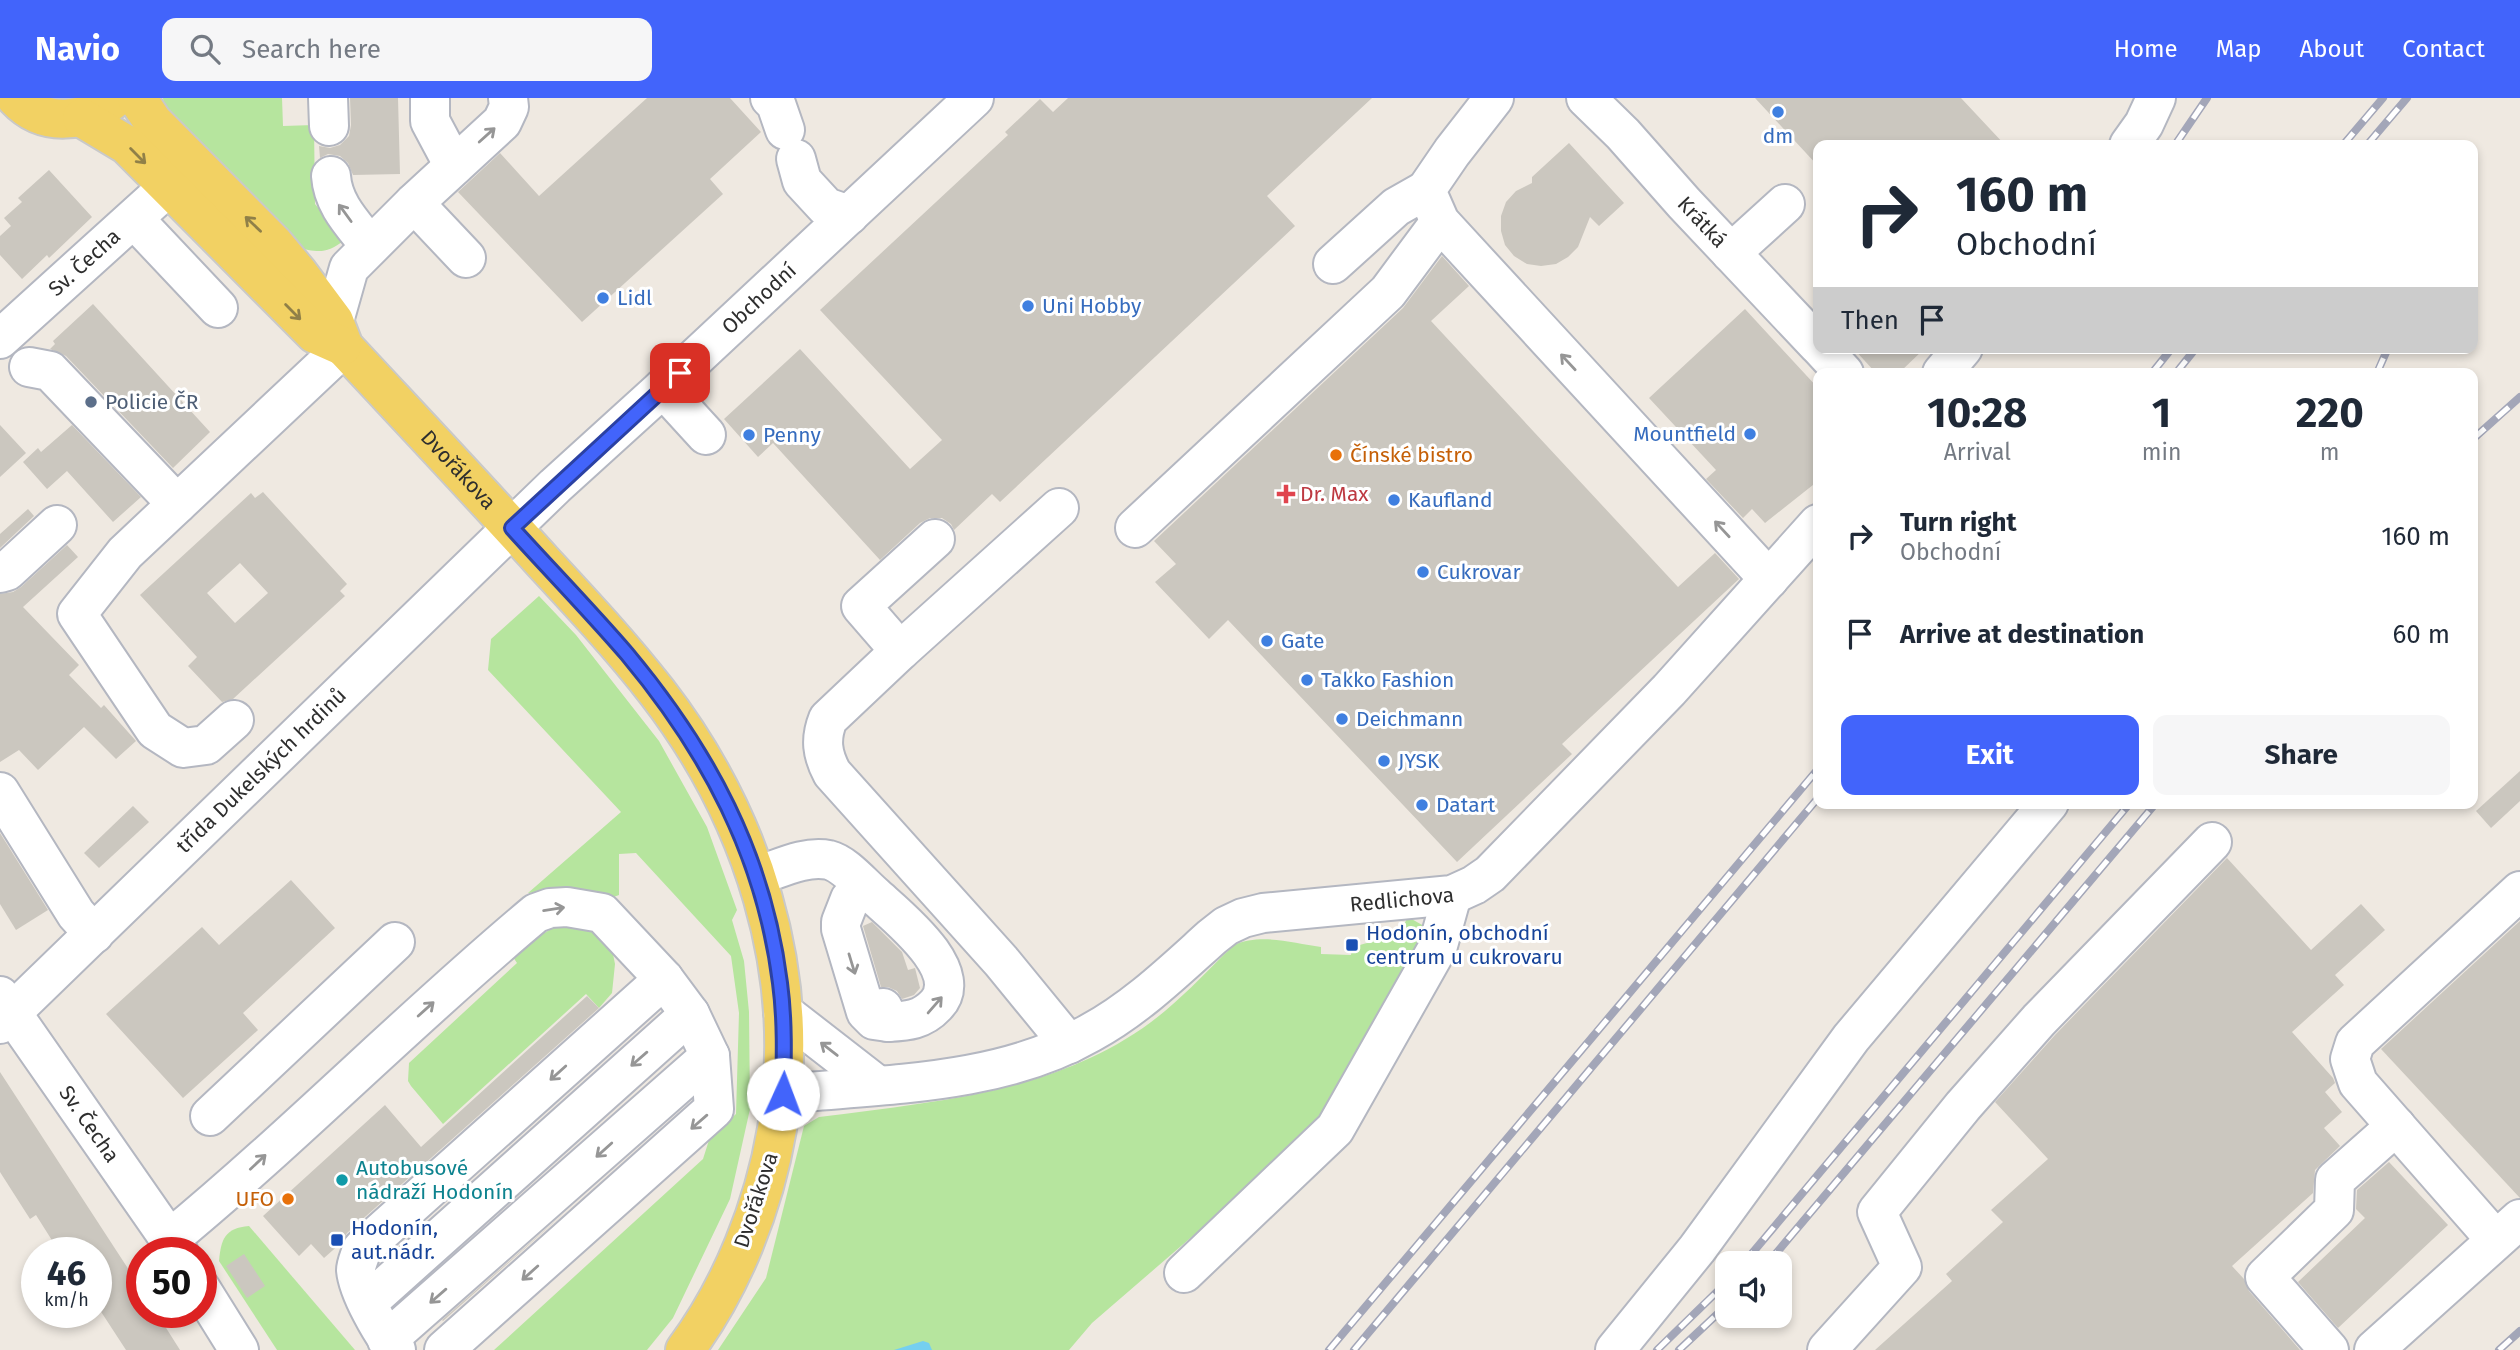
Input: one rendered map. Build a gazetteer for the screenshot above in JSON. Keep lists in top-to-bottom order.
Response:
{
  "streets": {
    "main road": ["Dvořákova"],
    "street": [
      "Krátká",
      "Sv. Čecha",
      "Obchodní",
      "třída Dukelských hrdinů",
      "Redlichova"
    ]
  },
  "crossings": [
    ["Sv. Čecha", "Dvořákova"],
    ["Sv. Čecha", "třída Dukelských hrdinů"],
    ["Obchodní", "Dvořákova"],
    ["Obchodní", "třída Dukelských hrdinů"],
    ["Dvořákova", "třída Dukelských hrdinů"],
    ["Dvořákova", "Redlichova"]
  ],
  "places": {
    "other": [
      "dm",
      "Lidl",
      "Uni Hobby",
      "Policie ČR",
      "Mountfield",
      "Penny",
      "Čínské bistro",
      "Kaufland",
      "Cukrovar",
      "Gate",
      "Takko Fashion",
      "Deichmann",
      "JYSK",
      "Datart",
      "Autobusové nádraží Hodonín",
      "UFO"
    ],
    "health": ["Dr. Max"],
    "transit": ["Hodonín, obchodní centrum u cukrovaru", "Hodonín, aut.nádr."]
  },
  "page": {
    "header": "Navio",
    "search": "Search here",
    "nav": [
      "Home",
      "Map",
      "About",
      "Contact"
    ],
    "turn": ["160 m", "Obchodní"],
    "then": "Then",
    "eta": [
      "10:28",
      "Arrival",
      "1",
      "min",
      "220",
      "m"
    ],
    "list": [
      {
        "name": "Turn right",
        "note": "Obchodní",
        "value": "160 m"
      },
      {
        "name": "Arrive at destination",
        "value": "60 m"
      }
    ],
    "buttons": ["Exit", "Share"],
    "speed": "46 km/h",
    "limit": "50"
  }
}
